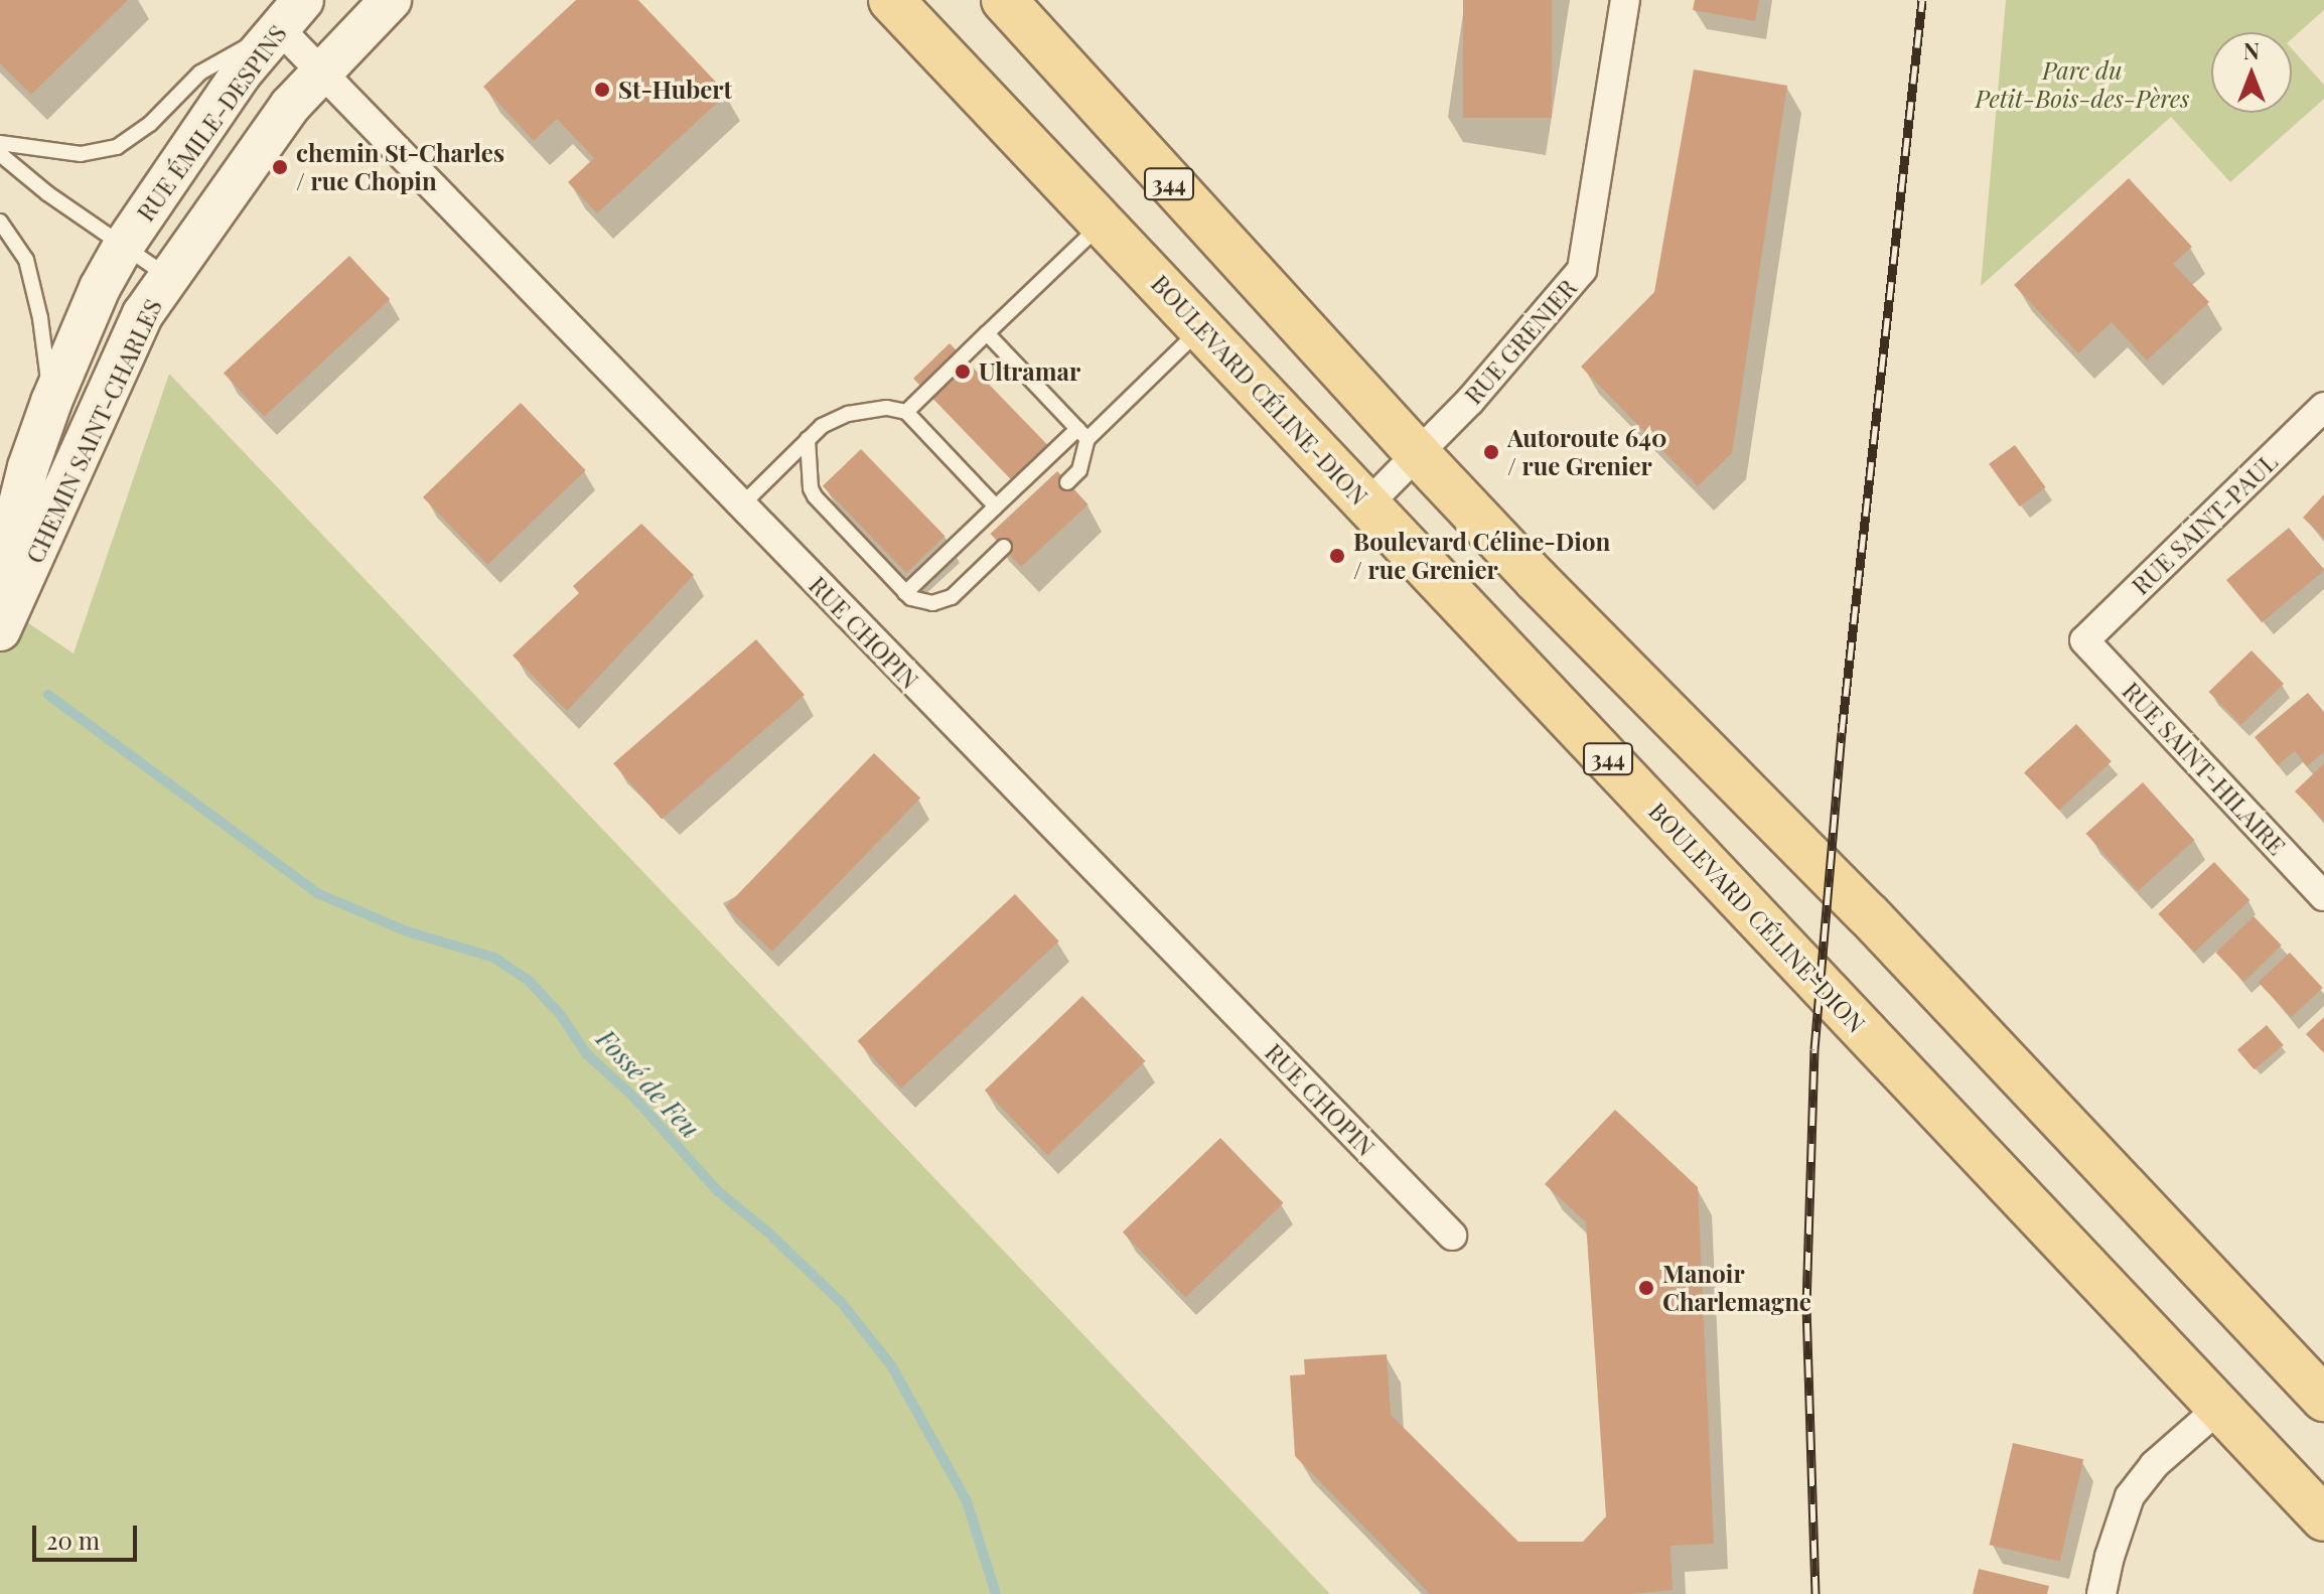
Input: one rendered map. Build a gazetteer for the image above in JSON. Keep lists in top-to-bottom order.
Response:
{
  "streets": {
    "main road": [
      "RUE ÉMILE-DESPINS",
      "344",
      "BOULEVARD CÉLINE-DION",
      "CHEMIN SAINT-CHARLES"
    ],
    "street": [
      "RUE GRENIER",
      "RUE SAINT-PAUL",
      "RUE CHOPIN",
      "RUE SAINT-HILAIRE"
    ]
  },
  "crossings": [
    ["RUE ÉMILE-DESPINS", "CHEMIN SAINT-CHARLES"],
    ["RUE ÉMILE-DESPINS", "RUE CHOPIN"],
    ["344", "RUE GRENIER"],
    ["RUE GRENIER", "BOULEVARD CÉLINE-DION"],
    ["RUE SAINT-PAUL", "RUE SAINT-HILAIRE"]
  ],
  "water": ["Fossé de Feu"],
  "parks": ["Parc du Petit-Bois-des-Pères"],
  "places": [
    "St-Hubert",
    "chemin St-Charles / rue Chopin",
    "Ultramar",
    "Autoroute 640 / rue Grenier",
    "Boulevard Céline-Dion / rue Grenier",
    "Manoir Charlemagne"
  ],
  "scale_bar": "20 m",
  "north": "top"
}
